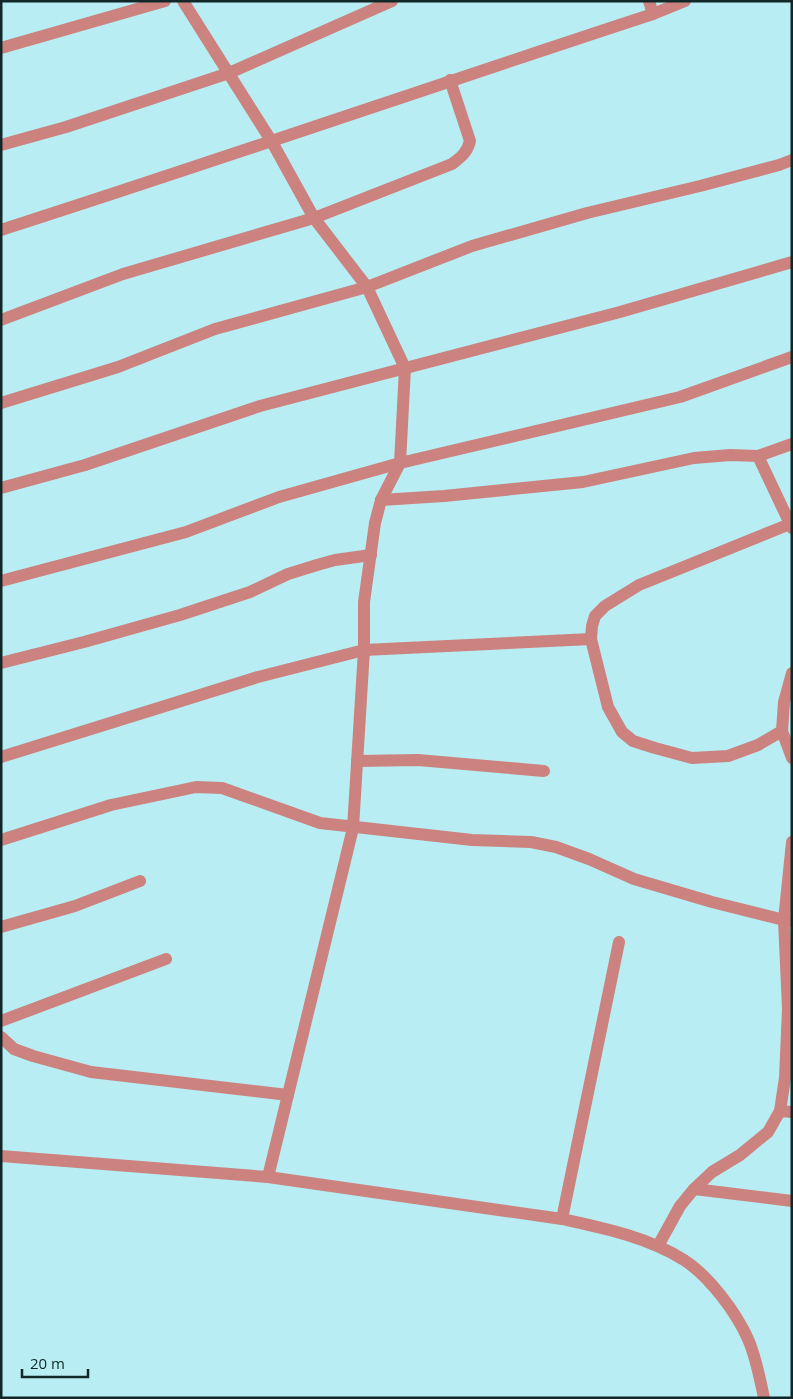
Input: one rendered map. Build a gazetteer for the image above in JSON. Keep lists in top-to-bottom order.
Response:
{
  "scale_bar": "20 m"
}
